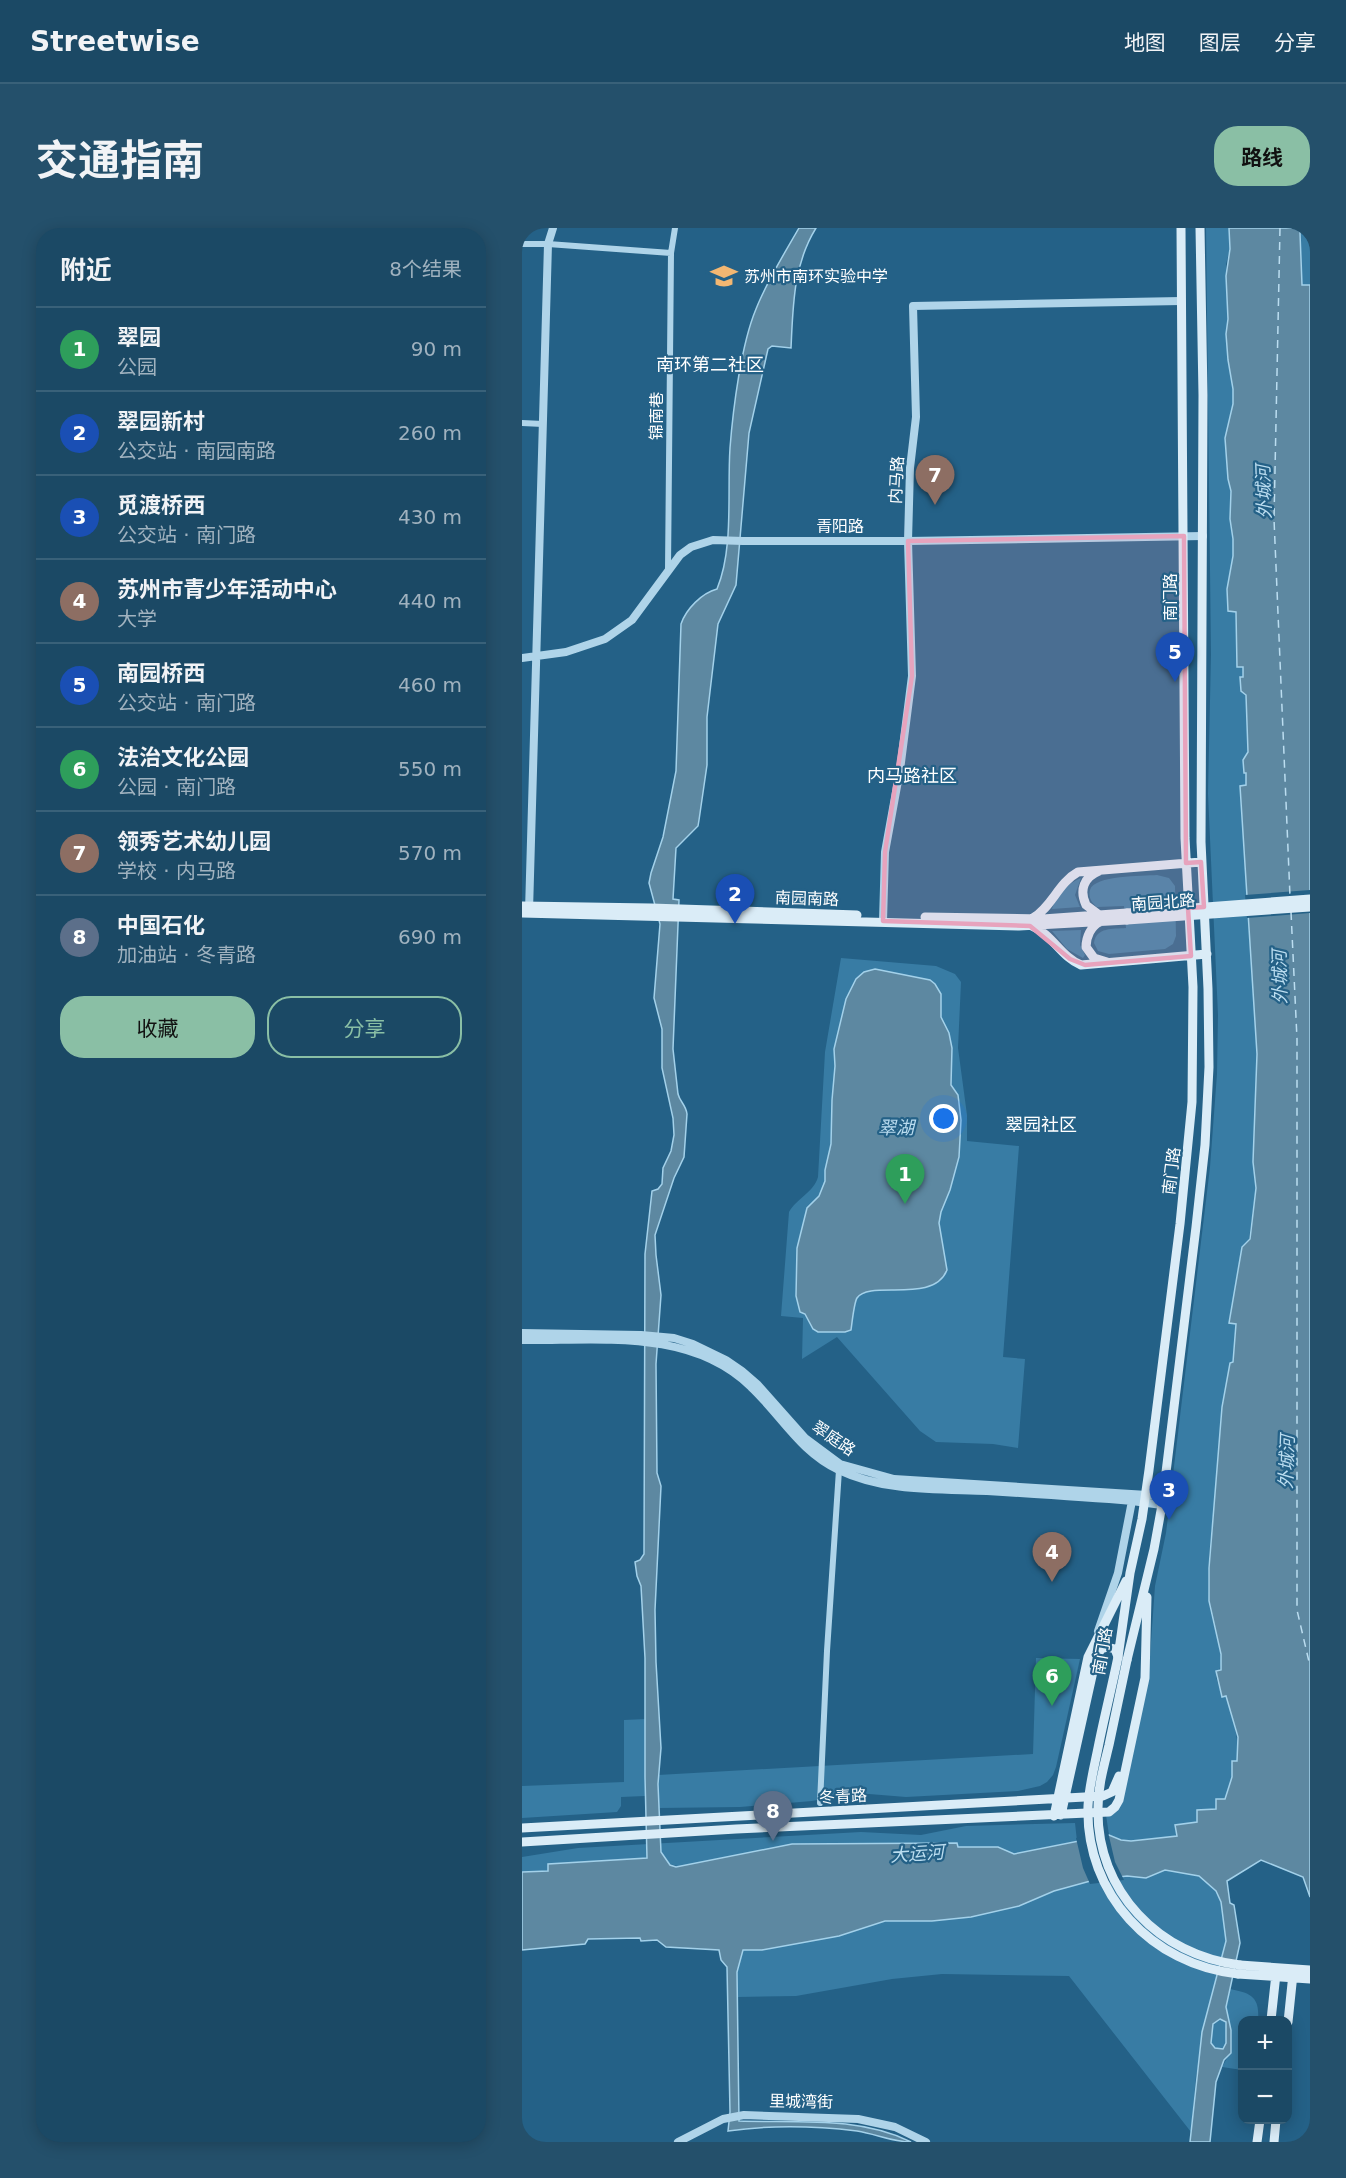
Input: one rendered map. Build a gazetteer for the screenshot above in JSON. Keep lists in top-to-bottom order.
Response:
{
  "streets": {
    "main road": [
      "南门路",
      "南园南路",
      "南园北路",
      "冬青路"
    ],
    "street": [
      "锦南巷",
      "内马路",
      "青阳路",
      "翠庭路",
      "里城湾街"
    ]
  },
  "crossings": [
    ["锦南巷", "青阳路"],
    ["内马路", "青阳路"],
    ["内马路", "南门路"],
    ["内马路", "南园南路"],
    ["青阳路", "南门路"],
    ["南门路", "翠庭路"],
    ["南门路", "冬青路"],
    ["南园南路", "南园北路"]
  ],
  "districts": ["南环第二社区", "内马路社区", "翠园社区"],
  "water": ["外城河", "翠湖", "大运河"],
  "places": {
    "school or university": ["苏州市南环实验中学"]
  },
  "page": {
    "header": "Streetwise",
    "nav": ["地图", "图层", "分享"],
    "title": "交通指南",
    "buttons": [
      "路线",
      ["收藏", "分享"]
    ],
    "heading": ["附近", "8个结果"],
    "list": [
      {
        "mark": "1",
        "name": "翠园",
        "note": "公园",
        "value": "90 m"
      },
      {
        "mark": "2",
        "name": "翠园新村",
        "note": "公交站 · 南园南路",
        "value": "260 m"
      },
      {
        "mark": "3",
        "name": "觅渡桥西",
        "note": "公交站 · 南门路",
        "value": "430 m"
      },
      {
        "mark": "4",
        "name": "苏州市青少年活动中心",
        "note": "大学",
        "value": "440 m"
      },
      {
        "mark": "5",
        "name": "南园桥西",
        "note": "公交站 · 南门路",
        "value": "460 m"
      },
      {
        "mark": "6",
        "name": "法治文化公园",
        "note": "公园 · 南门路",
        "value": "550 m"
      },
      {
        "mark": "7",
        "name": "领秀艺术幼儿园",
        "note": "学校 · 内马路",
        "value": "570 m"
      },
      {
        "mark": "8",
        "name": "中国石化",
        "note": "加油站 · 冬青路",
        "value": "690 m"
      }
    ],
    "pins": [
      "7",
      "5",
      "2",
      "1",
      "3",
      "4",
      "6",
      "8"
    ],
    "map_buttons": ["+", "−"]
  }
}
